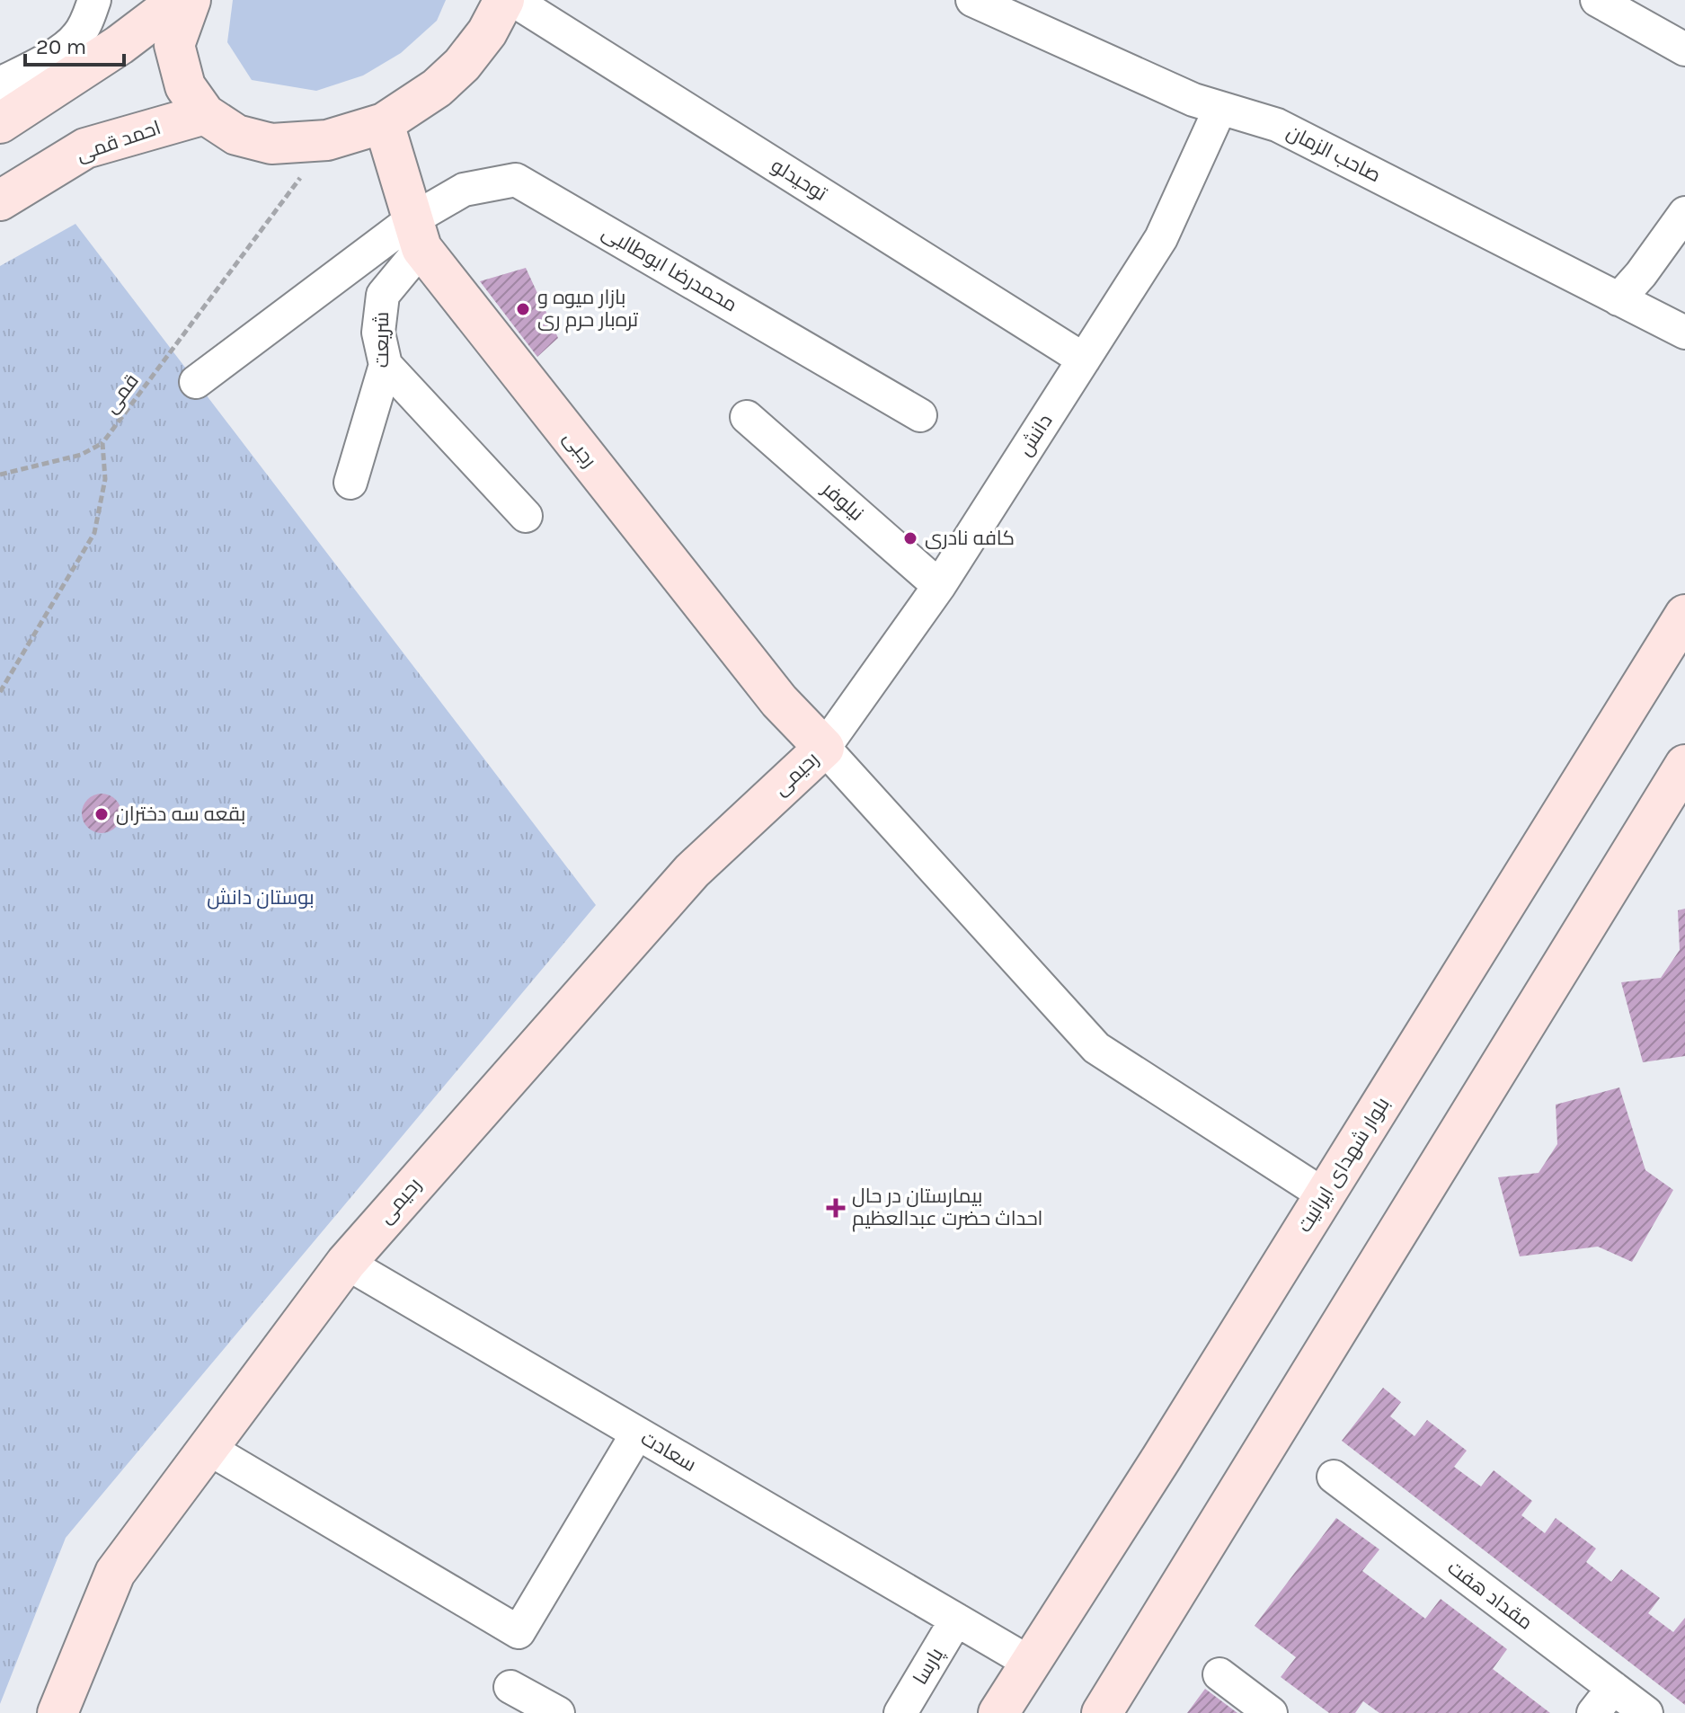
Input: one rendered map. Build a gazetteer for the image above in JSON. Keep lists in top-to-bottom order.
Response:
{
  "streets": {
    "street": [
      "احمد قمی",
      "صاحب الزمان",
      "توحیدلو",
      "محمدرضا ابوطالبی",
      "شریعت",
      "دانش",
      "رجبی",
      "نیلوفر",
      "رحیمی",
      "بلوار شهدای ایرانیت",
      "سعادت",
      "مقداد هفت",
      "پارسا"
    ],
    "path": ["قمی"]
  },
  "crossings": [
    ["صاحب الزمان", "دانش"],
    ["توحیدلو", "دانش"],
    ["محمدرضا ابوطالبی", "شریعت"],
    ["محمدرضا ابوطالبی", "رجبی"],
    ["شریعت", "رجبی"],
    ["دانش", "رجبی"],
    ["دانش", "نیلوفر"],
    ["دانش", "رحیمی"],
    ["رجبی", "رحیمی"],
    ["رحیمی", "سعادت"],
    ["بلوار شهدای ایرانیت", "سعادت"],
    ["سعادت", "پارسا"]
  ],
  "parks": ["بوستان دانش"],
  "places": {
    "other": ["بازار میوه و تره‌بار حرم ری", "کافه نادری", "بقعه سه دختران"],
    "health": ["بیمارستان در حال احداث حضرت عبدالعظیم"]
  },
  "scale_bar": "20 m"
}
